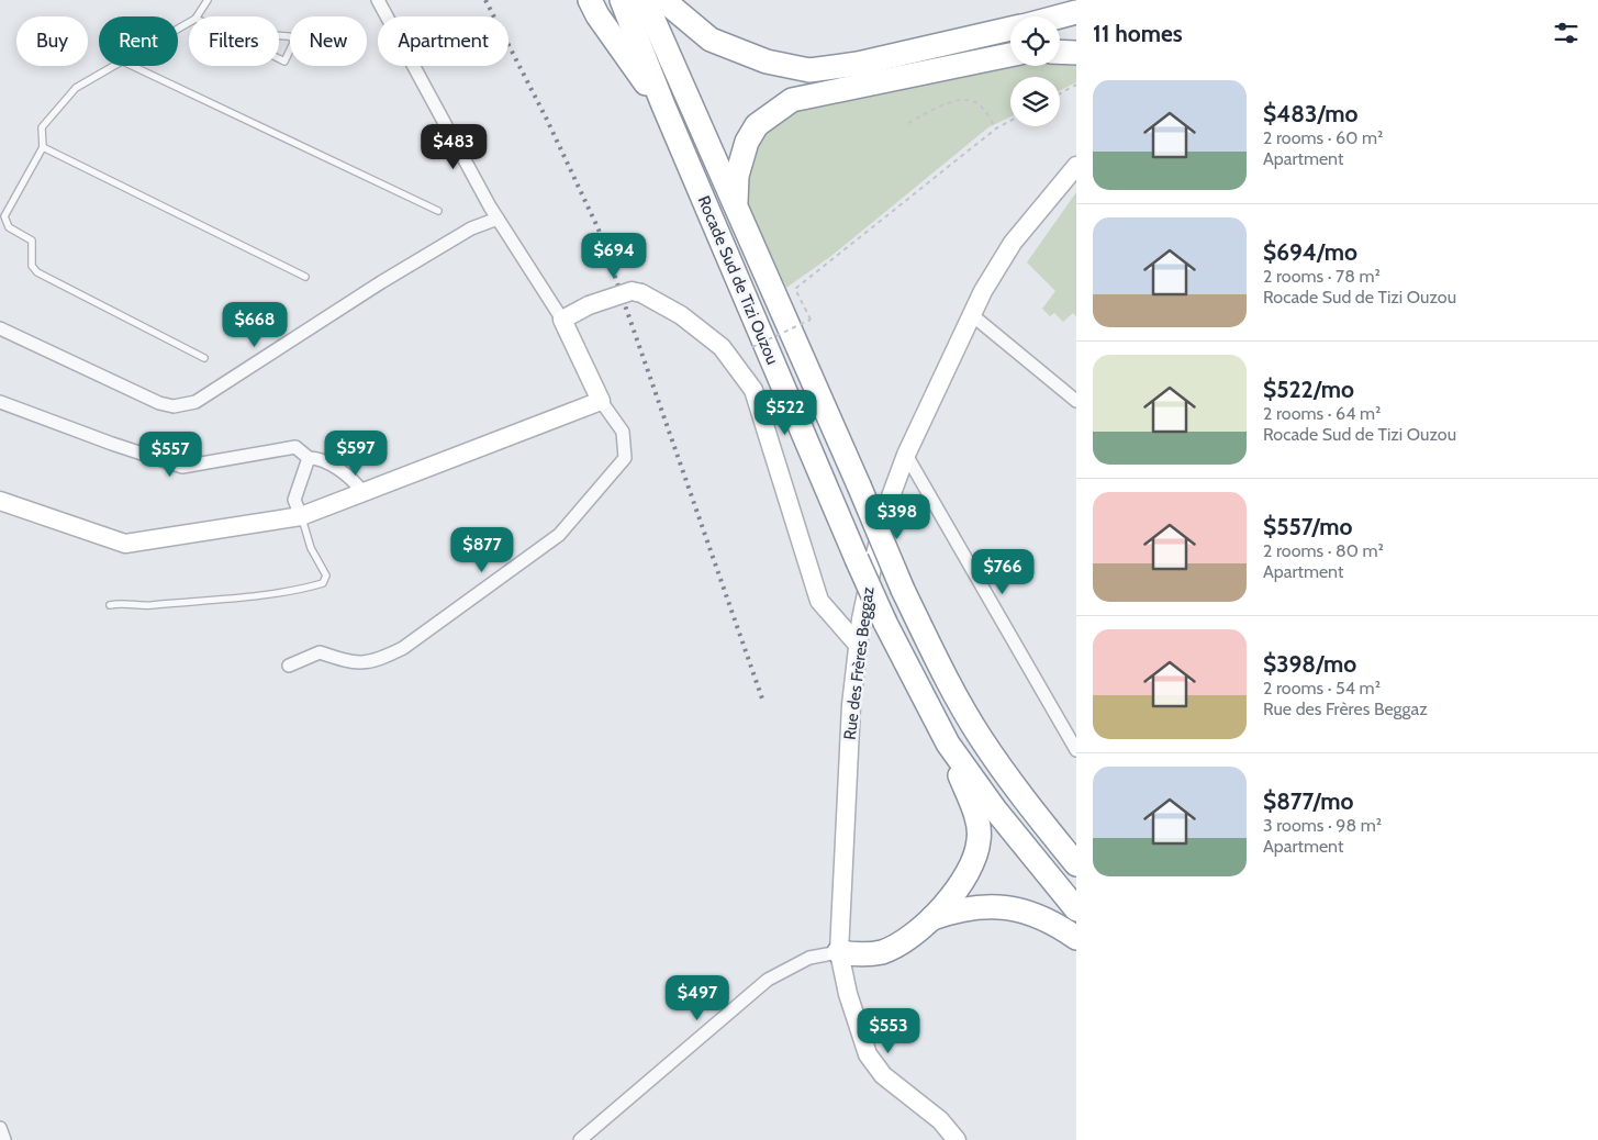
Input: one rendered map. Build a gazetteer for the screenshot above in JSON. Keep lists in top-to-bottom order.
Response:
{
  "streets": {
    "highway": ["Rocade Sud de Tizi Ouzou"],
    "street": ["Rue des Frères Beggaz"]
  },
  "page": {
    "heading": "11 homes",
    "chip": [
      "Buy",
      "Rent",
      "Filters",
      "New",
      "Apartment"
    ],
    "list": [
      {
        "name": "$483/mo",
        "note": "2 rooms · 60 m² · Apartment"
      },
      {
        "name": "$694/mo",
        "note": "2 rooms · 78 m² · Rocade Sud de Tizi Ouzou"
      },
      {
        "name": "$522/mo",
        "note": "2 rooms · 64 m² · Rocade Sud de Tizi Ouzou"
      },
      {
        "name": "$557/mo",
        "note": "2 rooms · 80 m² · Apartment"
      },
      {
        "name": "$398/mo",
        "note": "2 rooms · 54 m² · Rue des Frères Beggaz"
      },
      {
        "name": "$877/mo",
        "note": "3 rooms · 98 m² · Apartment"
      }
    ],
    "price": [
      "$483",
      "$694",
      "$668",
      "$522",
      "$597",
      "$557",
      "$398",
      "$877",
      "$766",
      "$497",
      "$553"
    ]
  }
}
